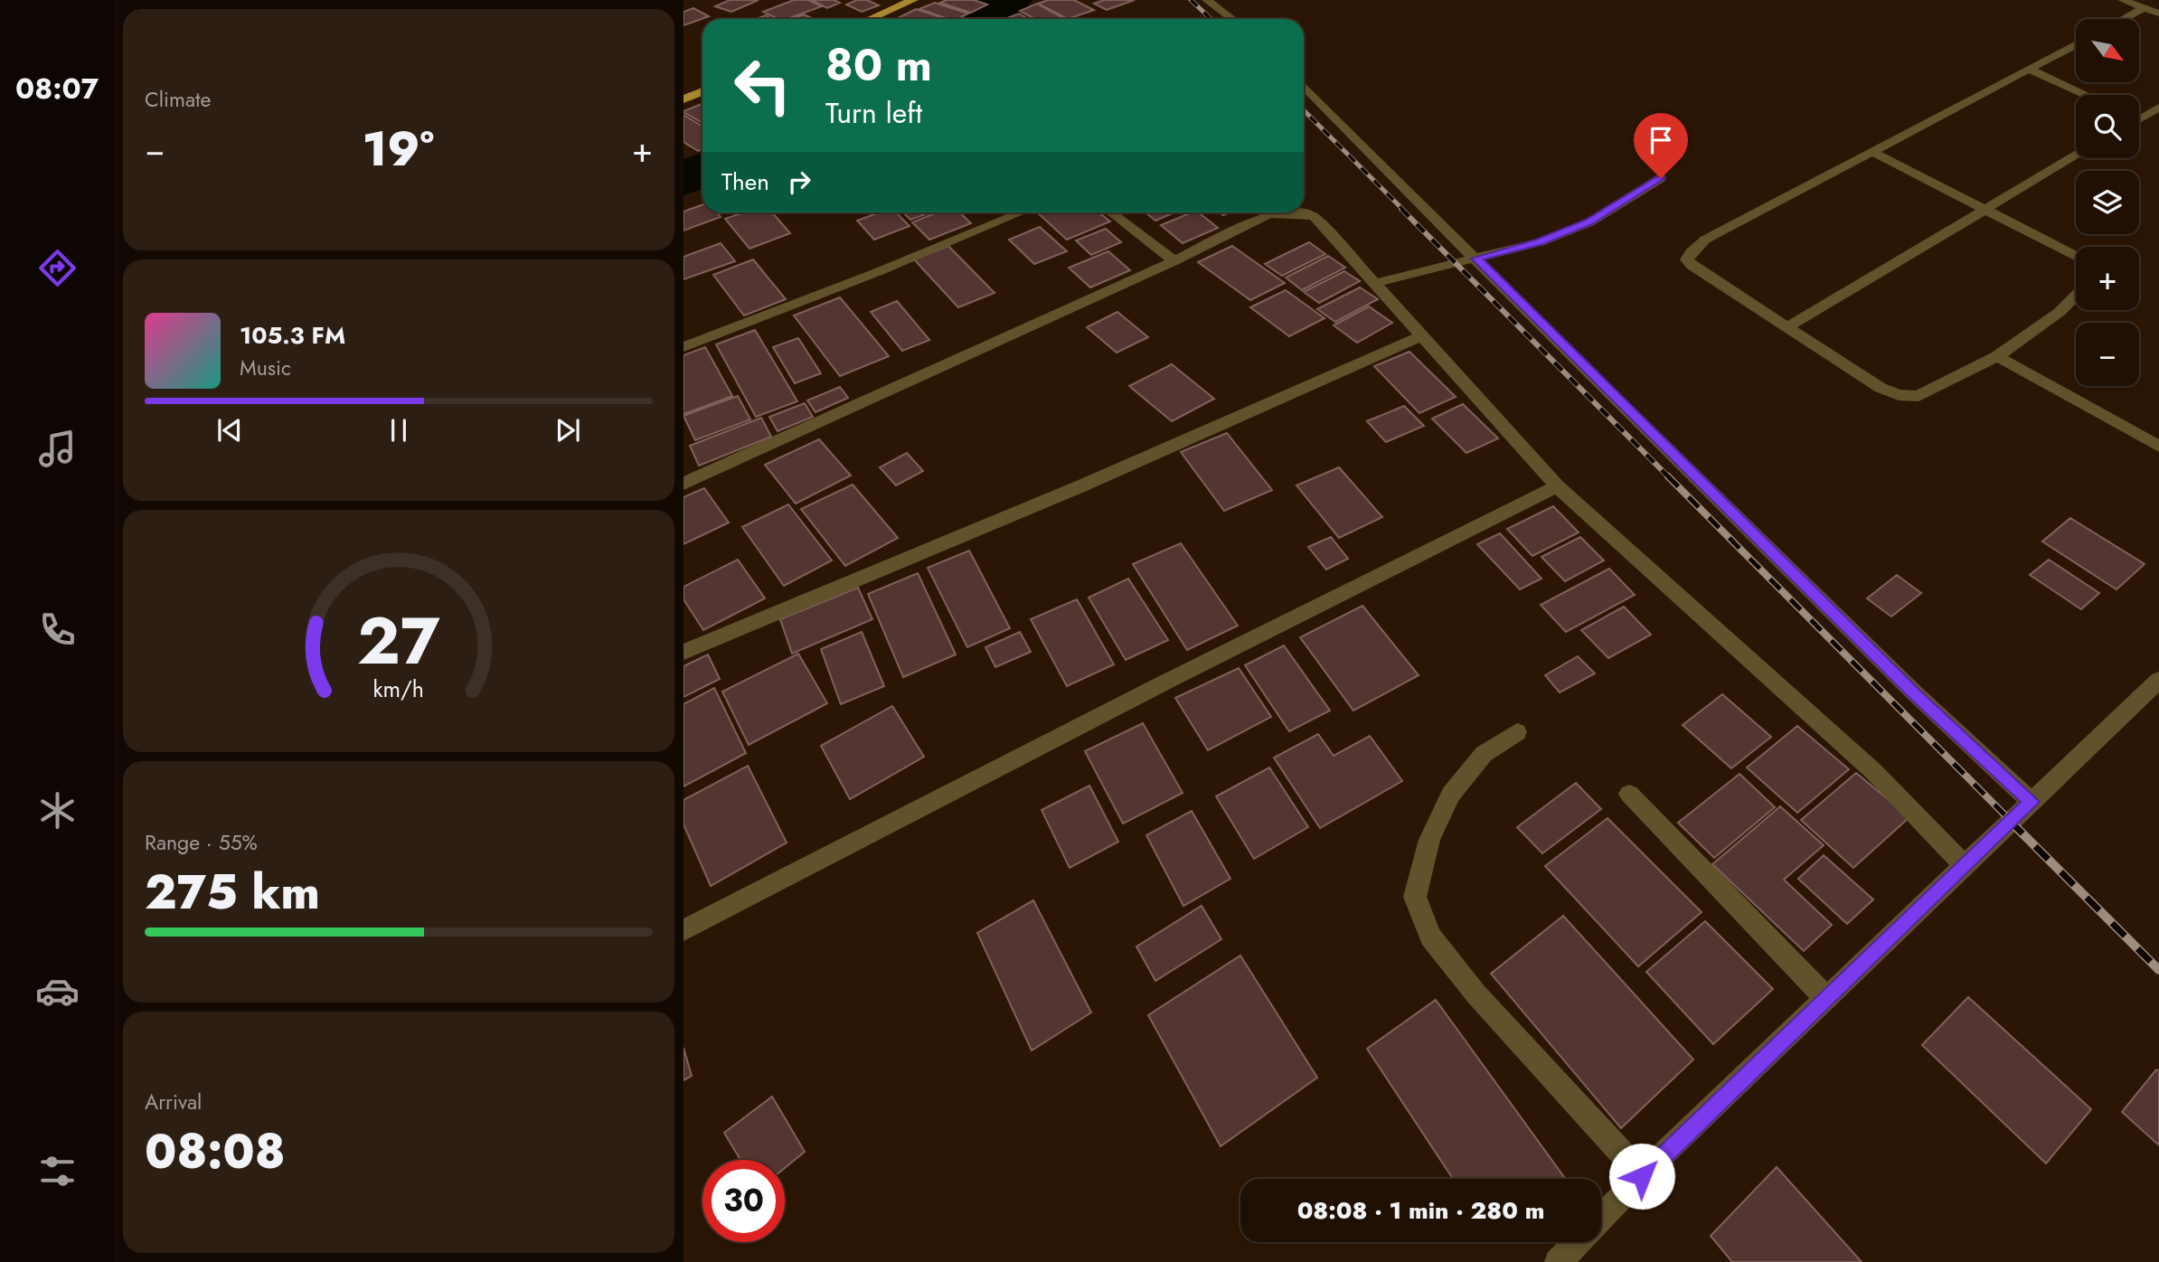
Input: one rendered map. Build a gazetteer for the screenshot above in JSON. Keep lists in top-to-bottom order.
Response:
{
  "north": "bottom right",
  "page": {
    "tabs": "08:07",
    "tile": [
      "Climate",
      ["Range · 55%", "275 km"],
      ["Arrival", "08:08"]
    ],
    "map_buttons": ["+", "−"],
    "turn": ["80 m", "Turn left"],
    "heat": ["−", "19°", "+"],
    "then": "Then",
    "song": ["105.3 FM", "Music"],
    "limit": "30",
    "trip": "08:08 · 1 min · 280 m",
    "gauge": ["27", "km/h"]
  }
}
